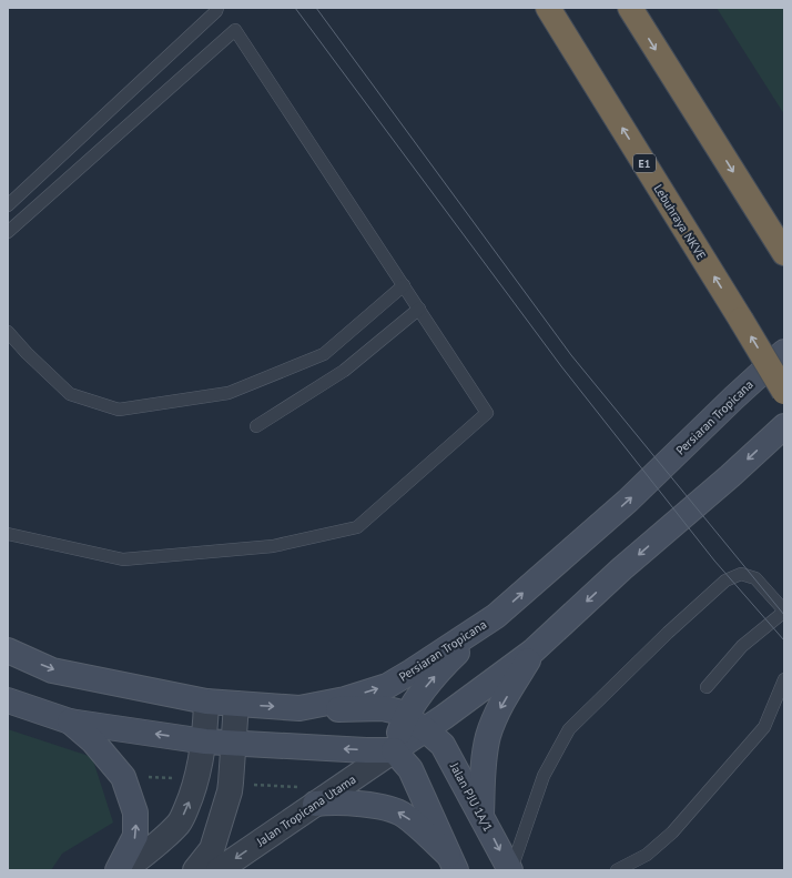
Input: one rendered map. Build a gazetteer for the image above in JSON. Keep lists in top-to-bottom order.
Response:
{
  "streets": {
    "highway": ["E1", "Lebuhraya NKVE"],
    "main road": ["Persiaran Tropicana", "Jalan PJU 1A/1"],
    "street": ["Jalan Tropicana Utama"]
  },
  "crossings": [
    ["Persiaran Tropicana", "Jalan PJU 1A/1"]
  ]
}
